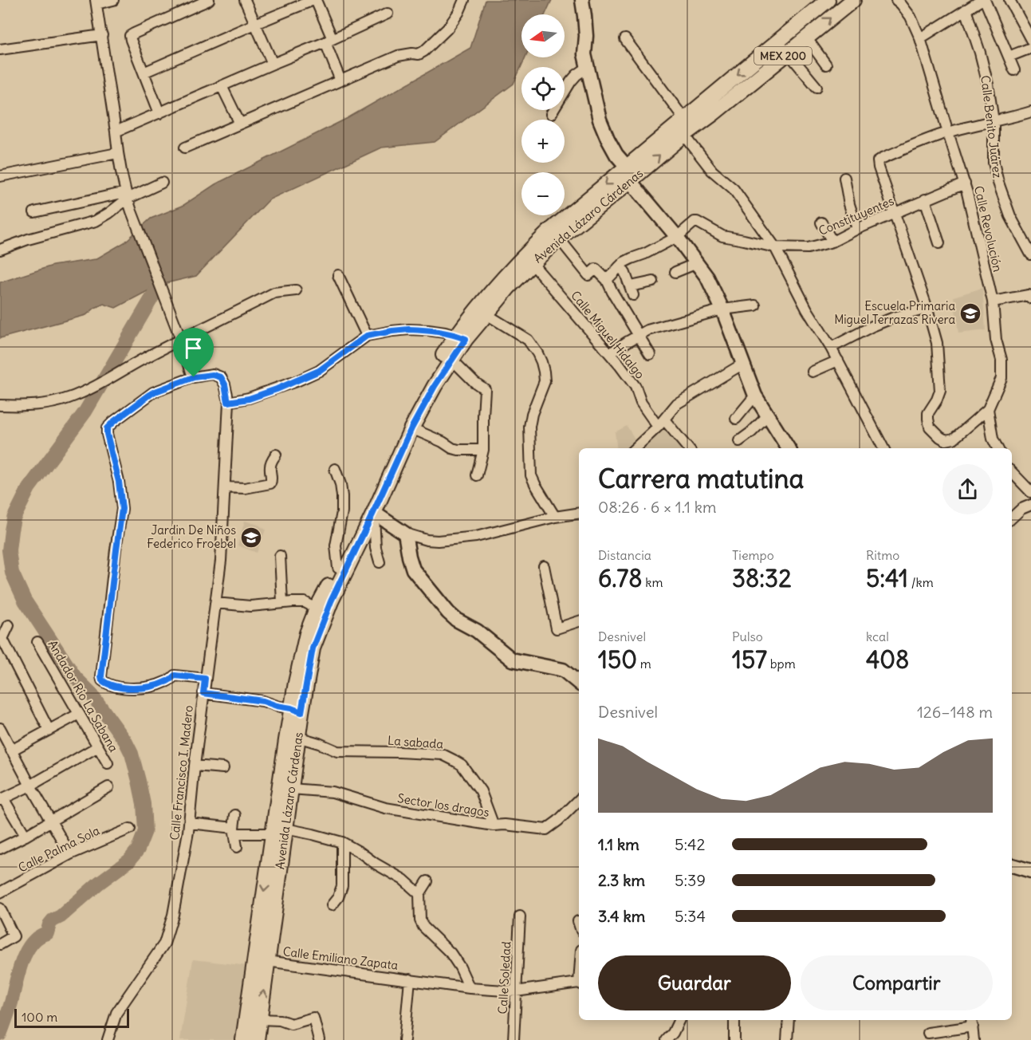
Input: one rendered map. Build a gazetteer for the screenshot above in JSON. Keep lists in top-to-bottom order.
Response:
{
  "streets": {
    "main road": ["MEX 200", "Avenida Lázaro Cárdenas"],
    "street": [
      "Calle Benito Juárez",
      "Constituyentes",
      "Calle Revolución",
      "Calle Miguel Hidalgo",
      "Andador Río La Sabana",
      "La sabada",
      "Calle Francisco I. Madero",
      "Sector los dragos",
      "Calle Palma Sola",
      "Calle Emiliano Zapata",
      "Calle Soledad"
    ]
  },
  "crossings": [
    ["Avenida Lázaro Cárdenas", "Calle Miguel Hidalgo"],
    ["Avenida Lázaro Cárdenas", "La sabada"],
    ["Avenida Lázaro Cárdenas", "Sector los dragos"],
    ["Avenida Lázaro Cárdenas", "Calle Emiliano Zapata"],
    ["Constituyentes", "Calle Revolución"],
    ["La sabada", "Sector los dragos"],
    ["Calle Emiliano Zapata", "Calle Soledad"]
  ],
  "places": {
    "school or university": ["Escuela Primaria Miguel Terrazas Rivera", "Jardin De Niños Federico Froebel"]
  },
  "scale_bar": "100 m",
  "north": "left",
  "page": {
    "map_buttons": ["+", "−"],
    "heading": ["Carrera matutina", "08:26 · 6 × 1.1 km"],
    "stats": [
      ["Distancia", "6.78 km"],
      ["Tiempo", "38:32"],
      ["Ritmo", "5:41 /km"],
      ["Desnivel", "150 m"],
      ["Pulso", "157 bpm"],
      ["kcal", "408"]
    ],
    "chart": ["Desnivel", "126–148 m"],
    "list": [
      {
        "name": "1.1 km",
        "note": "5:42"
      },
      {
        "name": "2.3 km",
        "note": "5:39"
      },
      {
        "name": "3.4 km",
        "note": "5:34"
      }
    ],
    "buttons": ["Guardar", "Compartir"],
    "scale": "100 m"
  }
}
